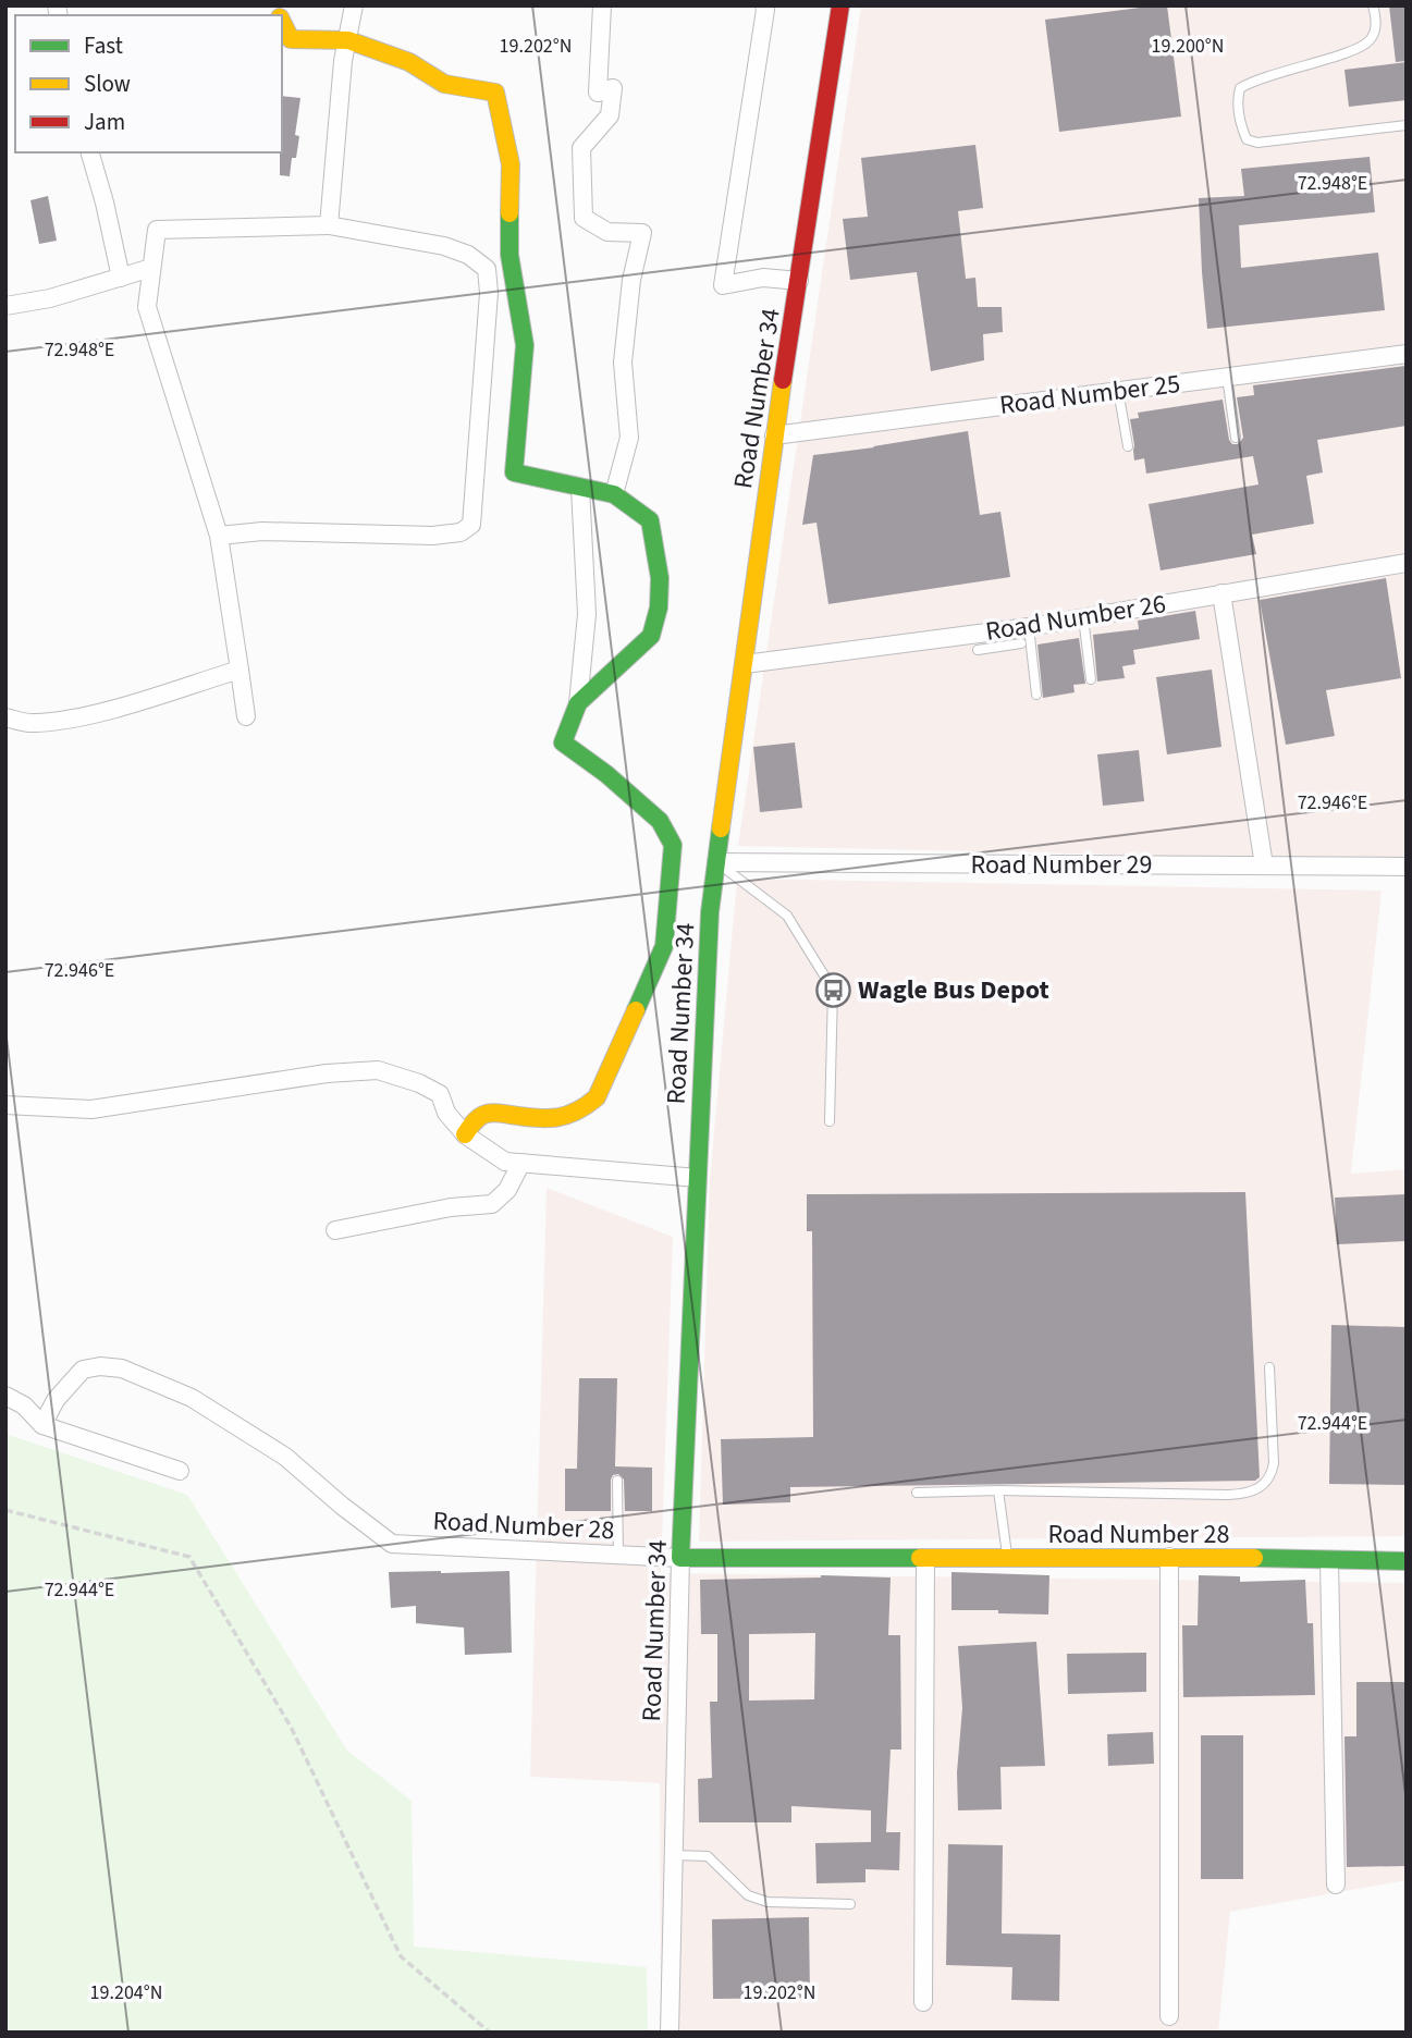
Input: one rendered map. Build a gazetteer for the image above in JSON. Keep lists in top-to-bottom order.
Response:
{
  "streets": {
    "street": [
      "Road Number 25",
      "Road Number 34",
      "Road Number 26",
      "Road Number 29",
      "Road Number 28"
    ]
  },
  "crossings": [
    ["Road Number 25", "Road Number 34"],
    ["Road Number 34", "Road Number 26"],
    ["Road Number 34", "Road Number 29"],
    ["Road Number 34", "Road Number 28"]
  ],
  "places": {
    "bus stop": ["Wagle Bus Depot"]
  },
  "legend": ["Fast", "Slow", "Jam"],
  "coordinates": [
    "19.202°N",
    "19.200°N",
    "72.948°E",
    "72.946°E",
    "72.944°E",
    "19.204°N"
  ]
}
